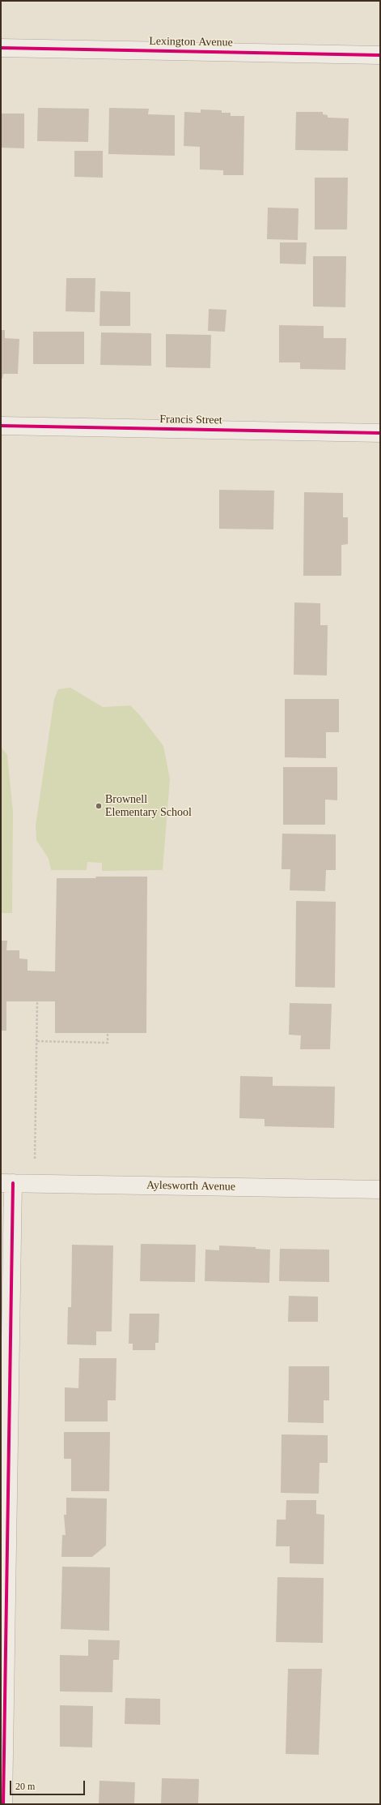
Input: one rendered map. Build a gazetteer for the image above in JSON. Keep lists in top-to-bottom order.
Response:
{
  "streets": {
    "street": ["Lexington Avenue", "Francis Street", "Aylesworth Avenue"]
  },
  "places": ["Brownell Elementary School"],
  "scale_bar": "20 m"
}
